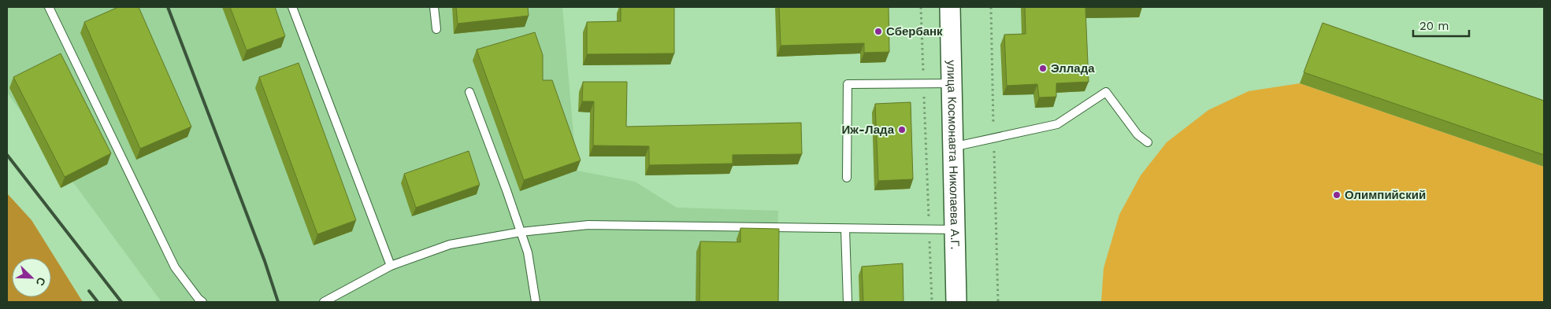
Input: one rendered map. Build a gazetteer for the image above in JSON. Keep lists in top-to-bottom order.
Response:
{
  "streets": {
    "street": ["улица Космонавта Николаева А.Г."]
  },
  "places": [
    "Сбербанк",
    "Эллада",
    "Иж-Лада",
    "Олимпийский"
  ],
  "scale_bar": "20 m",
  "north": "bottom right"
}
